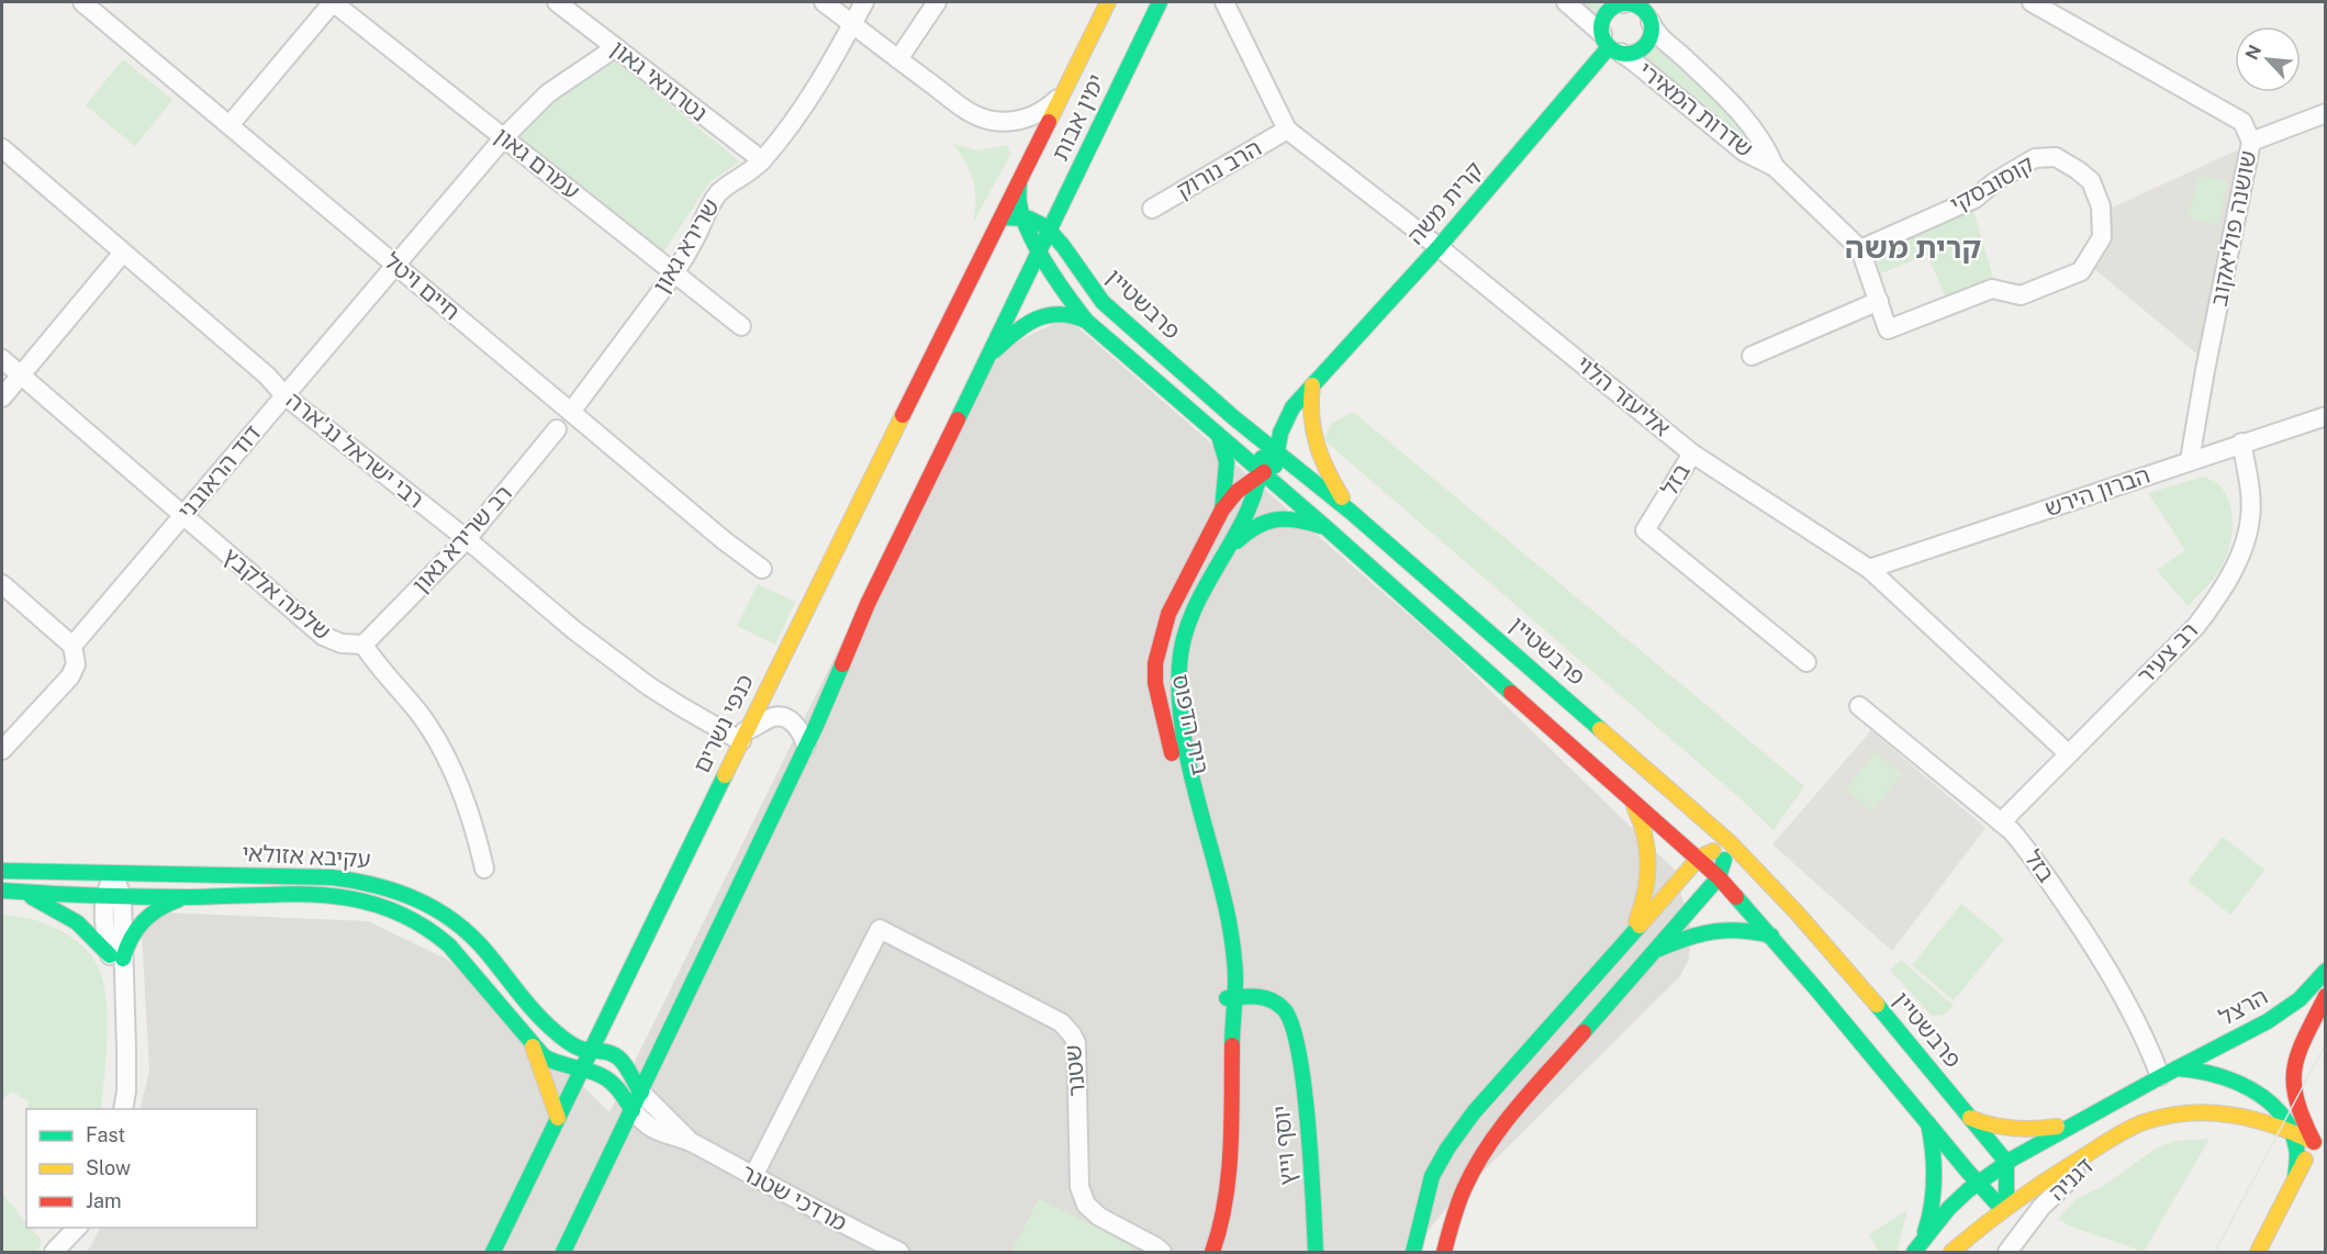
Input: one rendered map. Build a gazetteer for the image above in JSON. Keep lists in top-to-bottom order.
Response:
{
  "streets": {
    "street": [
      "נטרונאי גאון",
      "שדרות המאירי",
      "ימין אבות",
      "עמרם גאון",
      "הרב נורוק",
      "קוסובסקי",
      "קרית משה",
      "שושנה פוליאקוב",
      "שרירא גאון",
      "חיים ויטל",
      "פרבשטיין",
      "אליעזר הלוי",
      "רבי ישראל נג'ארה",
      "דוד הראובני",
      "בזל",
      "הברון הירש",
      "רב שרירא גאון",
      "שלמה אלקבץ",
      "רב צעיר",
      "כנפי נשרים",
      "בית הדפוס",
      "עקיבא אזולאי",
      "הרצל",
      "שטנר",
      "יוסף וייץ",
      "דגניה",
      "מרדכי שטנר"
    ]
  },
  "crossings": [
    ["נטרונאי גאון", "שרירא גאון"],
    ["נטרונאי גאון", "דוד הראובני"],
    ["שדרות המאירי", "קרית משה"],
    ["ימין אבות", "פרבשטיין"],
    ["ימין אבות", "כנפי נשרים"],
    ["עמרם גאון", "שרירא גאון"],
    ["עמרם גאון", "דוד הראובני"],
    ["הרב נורוק", "אליעזר הלוי"],
    ["קרית משה", "פרבשטיין"],
    ["קרית משה", "אליעזר הלוי"],
    ["קרית משה", "בית הדפוס"],
    ["שושנה פוליאקוב", "הברון הירש"],
    ["שרירא גאון", "חיים ויטל"],
    ["חיים ויטל", "דוד הראובני"],
    ["פרבשטיין", "בית הדפוס"],
    ["אליעזר הלוי", "בזל"],
    ["אליעזר הלוי", "הברון הירש"],
    ["אליעזר הלוי", "רב צעיר"],
    ["רבי ישראל נג'ארה", "דוד הראובני"],
    ["רבי ישראל נג'ארה", "רב שרירא גאון"],
    ["רבי ישראל נג'ארה", "כנפי נשרים"],
    ["דוד הראובני", "שלמה אלקבץ"],
    ["בזל", "רב צעיר"],
    ["בזל", "הרצל"],
    ["הברון הירש", "רב צעיר"],
    ["רב שרירא גאון", "שלמה אלקבץ"],
    ["כנפי נשרים", "עקיבא אזולאי"],
    ["בית הדפוס", "יוסף וייץ"],
    ["עקיבא אזולאי", "מרדכי שטנר"],
    ["שטנר", "מרדכי שטנר"]
  ],
  "districts": ["קרית משה"],
  "legend": ["Fast", "Slow", "Jam"],
  "north": "top left"
}
